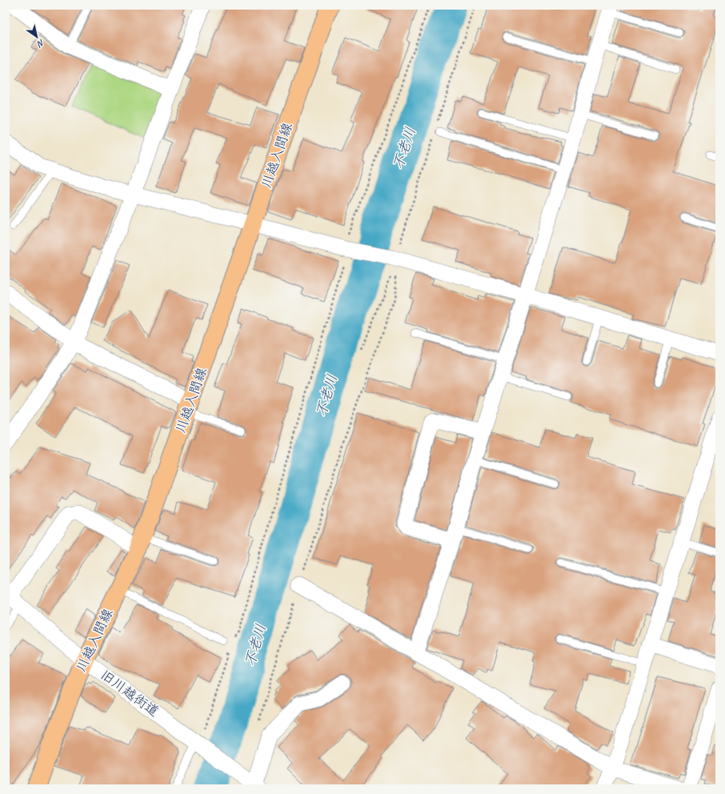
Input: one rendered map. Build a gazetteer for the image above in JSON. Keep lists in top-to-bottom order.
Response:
{
  "streets": {
    "main road": ["川越入間線"],
    "street": ["旧川越街道"]
  },
  "crossings": [
    ["川越入間線", "旧川越街道"]
  ],
  "water": ["不老川"],
  "north": "bottom right"
}
